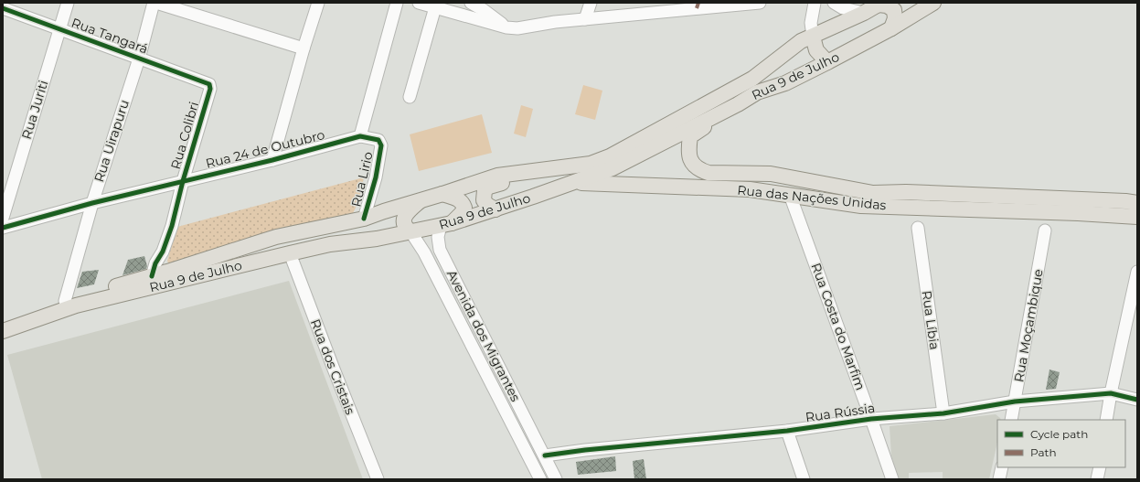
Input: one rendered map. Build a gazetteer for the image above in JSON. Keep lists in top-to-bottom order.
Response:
{
  "streets": {
    "main road": ["Rua 9 de Julho", "Rua das Nações Unidas"],
    "street": [
      "Rua Tangará",
      "Rua Juriti",
      "Rua Colibri",
      "Rua Uirapuru",
      "Rua 24 de Outubro",
      "Rua Lirio",
      "Rua Líbia",
      "Rua Moçambique",
      "Rua Costa do Marfim",
      "Avenida dos Migrantes",
      "Rua dos Cristais",
      "Rua Rússia"
    ]
  },
  "crossings": [
    ["Rua Tangará", "Rua Juriti"],
    ["Rua Tangará", "Rua Colibri"],
    ["Rua Tangará", "Rua Uirapuru"],
    ["Rua 9 de Julho", "Rua Colibri"],
    ["Rua 9 de Julho", "Rua Uirapuru"],
    ["Rua 9 de Julho", "Rua Lirio"],
    ["Rua 9 de Julho", "Rua das Nações Unidas"],
    ["Rua 9 de Julho", "Avenida dos Migrantes"],
    ["Rua 9 de Julho", "Rua dos Cristais"],
    ["Rua Colibri", "Rua 24 de Outubro"],
    ["Rua Uirapuru", "Rua 24 de Outubro"],
    ["Rua 24 de Outubro", "Rua Lirio"],
    ["Rua das Nações Unidas", "Rua Costa do Marfim"],
    ["Rua Líbia", "Rua Rússia"],
    ["Rua Moçambique", "Rua Rússia"],
    ["Rua Costa do Marfim", "Rua Rússia"],
    ["Avenida dos Migrantes", "Rua Rússia"]
  ],
  "legend": ["Cycle path", "Path"]
}
